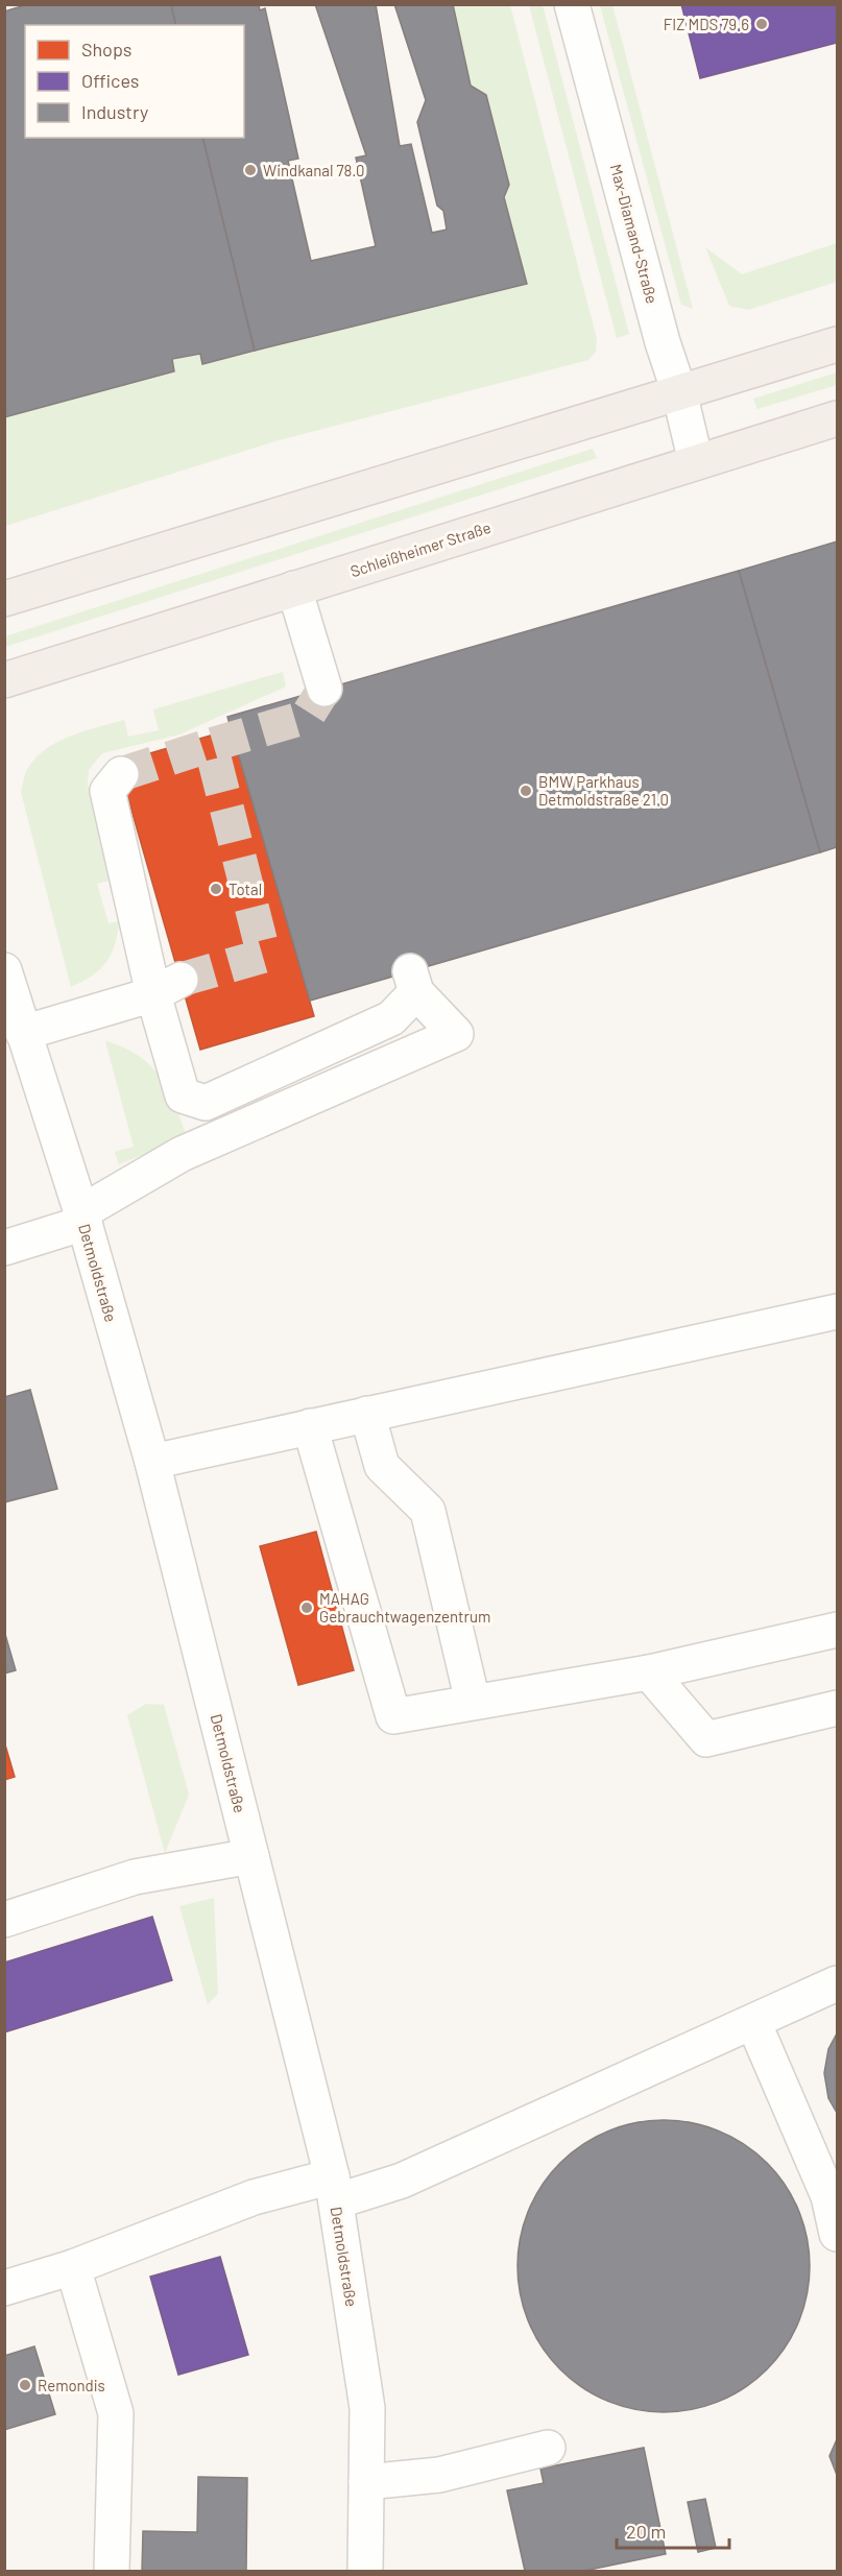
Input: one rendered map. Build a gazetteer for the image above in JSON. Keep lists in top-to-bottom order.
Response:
{
  "streets": {
    "main road": ["Schleißheimer Straße"],
    "street": ["Max-Diamand-Straße", "Detmoldstraße"]
  },
  "crossings": [
    ["Max-Diamand-Straße", "Schleißheimer Straße"]
  ],
  "places": [
    "FIZ MDS 79.6",
    "Windkanal 78.0",
    "BMW Parkhaus Detmoldstraße 21.0",
    "Total",
    "MAHAG Gebrauchtwagenzentrum",
    "Remondis"
  ],
  "legend": ["Shops", "Offices", "Industry"],
  "scale_bar": "20 m"
}
